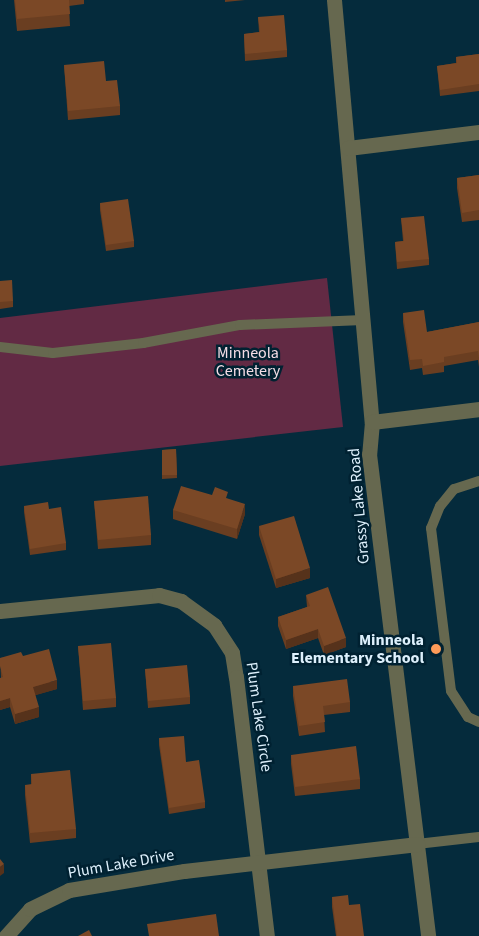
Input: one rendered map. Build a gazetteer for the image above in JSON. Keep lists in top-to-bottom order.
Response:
{
  "streets": {
    "street": ["Grassy Lake Road", "Plum Lake Circle", "Plum Lake Drive"]
  },
  "crossings": [
    ["Plum Lake Circle", "Plum Lake Drive"]
  ],
  "parks": ["Minneola Cemetery"],
  "places": ["Minneola Elementary School"]
}
